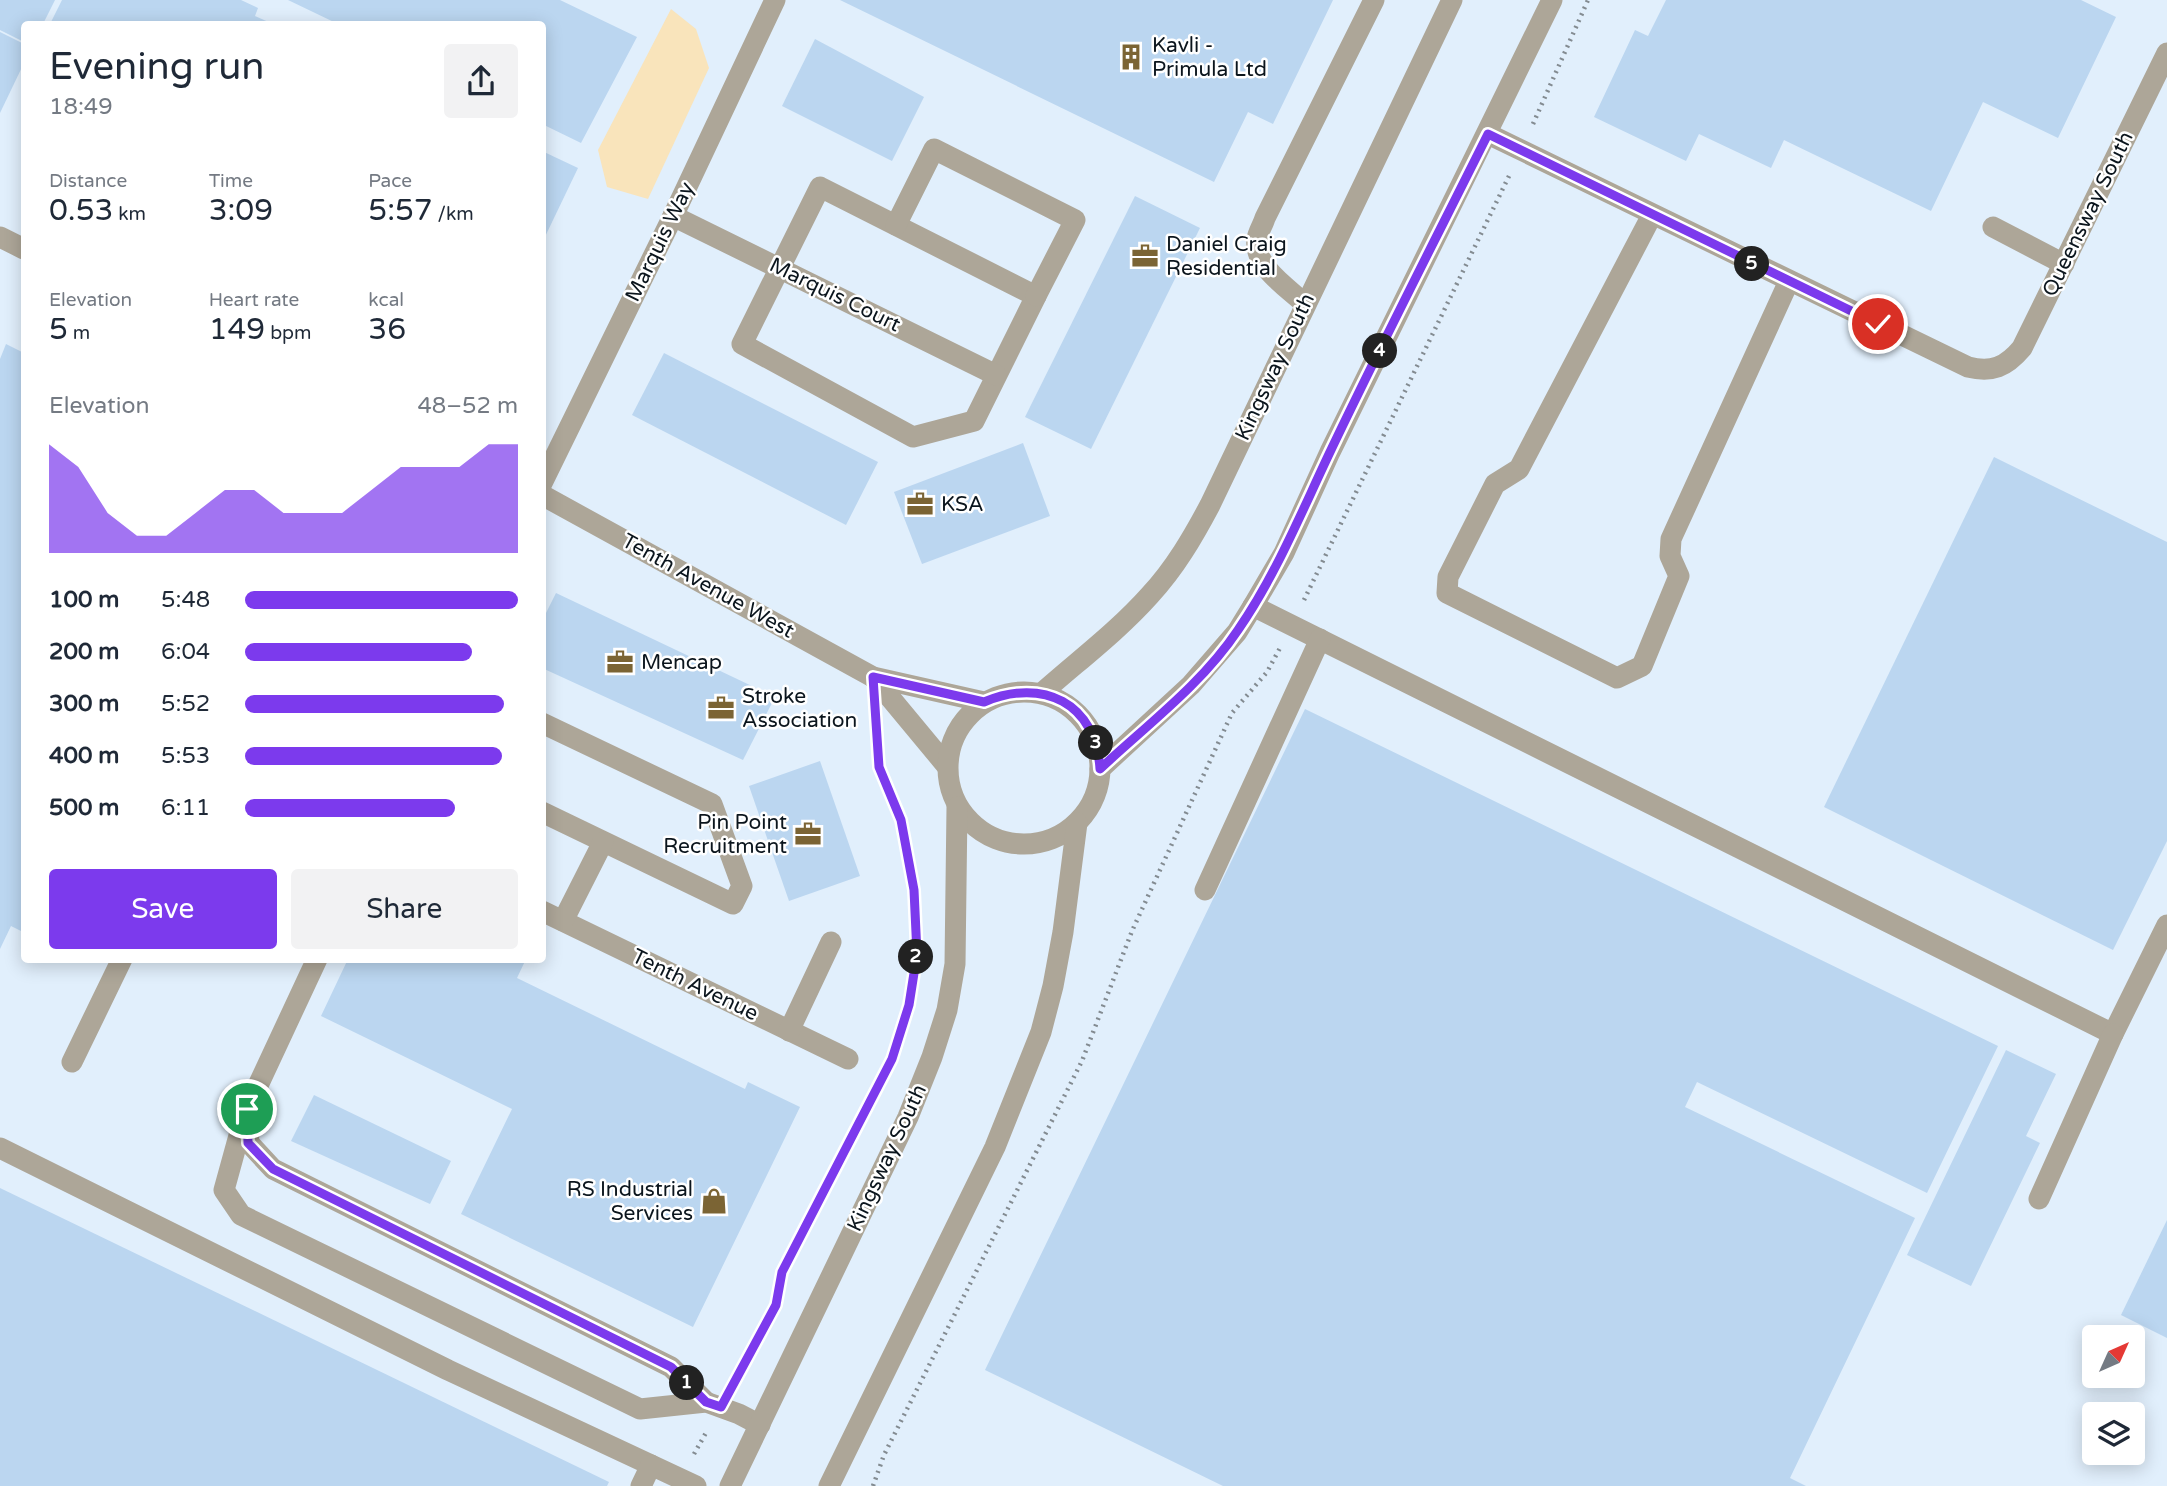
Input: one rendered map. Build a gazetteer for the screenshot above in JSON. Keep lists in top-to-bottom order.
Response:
{
  "streets": {
    "street": [
      "Queensway South",
      "Marquis Way",
      "Marquis Court",
      "Kingsway South",
      "Tenth Avenue West",
      "Tenth Avenue"
    ]
  },
  "crossings": [
    ["Marquis Way", "Marquis Court"],
    ["Kingsway South", "Tenth Avenue West"]
  ],
  "places": {
    "building": ["Kavli - Primula Ltd"],
    "office": [
      "Daniel Craig Residential",
      "KSA",
      "Mencap",
      "Stroke Association",
      "Pin Point Recruitment"
    ],
    "shop": ["RS Industrial Services"]
  },
  "north": "top right",
  "page": {
    "heading": ["Evening run", "18:49"],
    "stats": [
      ["Distance", "0.53 km"],
      ["Time", "3:09"],
      ["Pace", "5:57 /km"],
      ["Elevation", "5 m"],
      ["Heart rate", "149 bpm"],
      ["kcal", "36"]
    ],
    "pins": [
      "5",
      "4",
      "3",
      "2",
      "1"
    ],
    "chart": ["Elevation", "48–52 m"],
    "list": [
      {
        "name": "100 m",
        "note": "5:48"
      },
      {
        "name": "200 m",
        "note": "6:04"
      },
      {
        "name": "300 m",
        "note": "5:52"
      },
      {
        "name": "400 m",
        "note": "5:53"
      },
      {
        "name": "500 m",
        "note": "6:11"
      }
    ],
    "buttons": ["Save", "Share"]
  }
}
